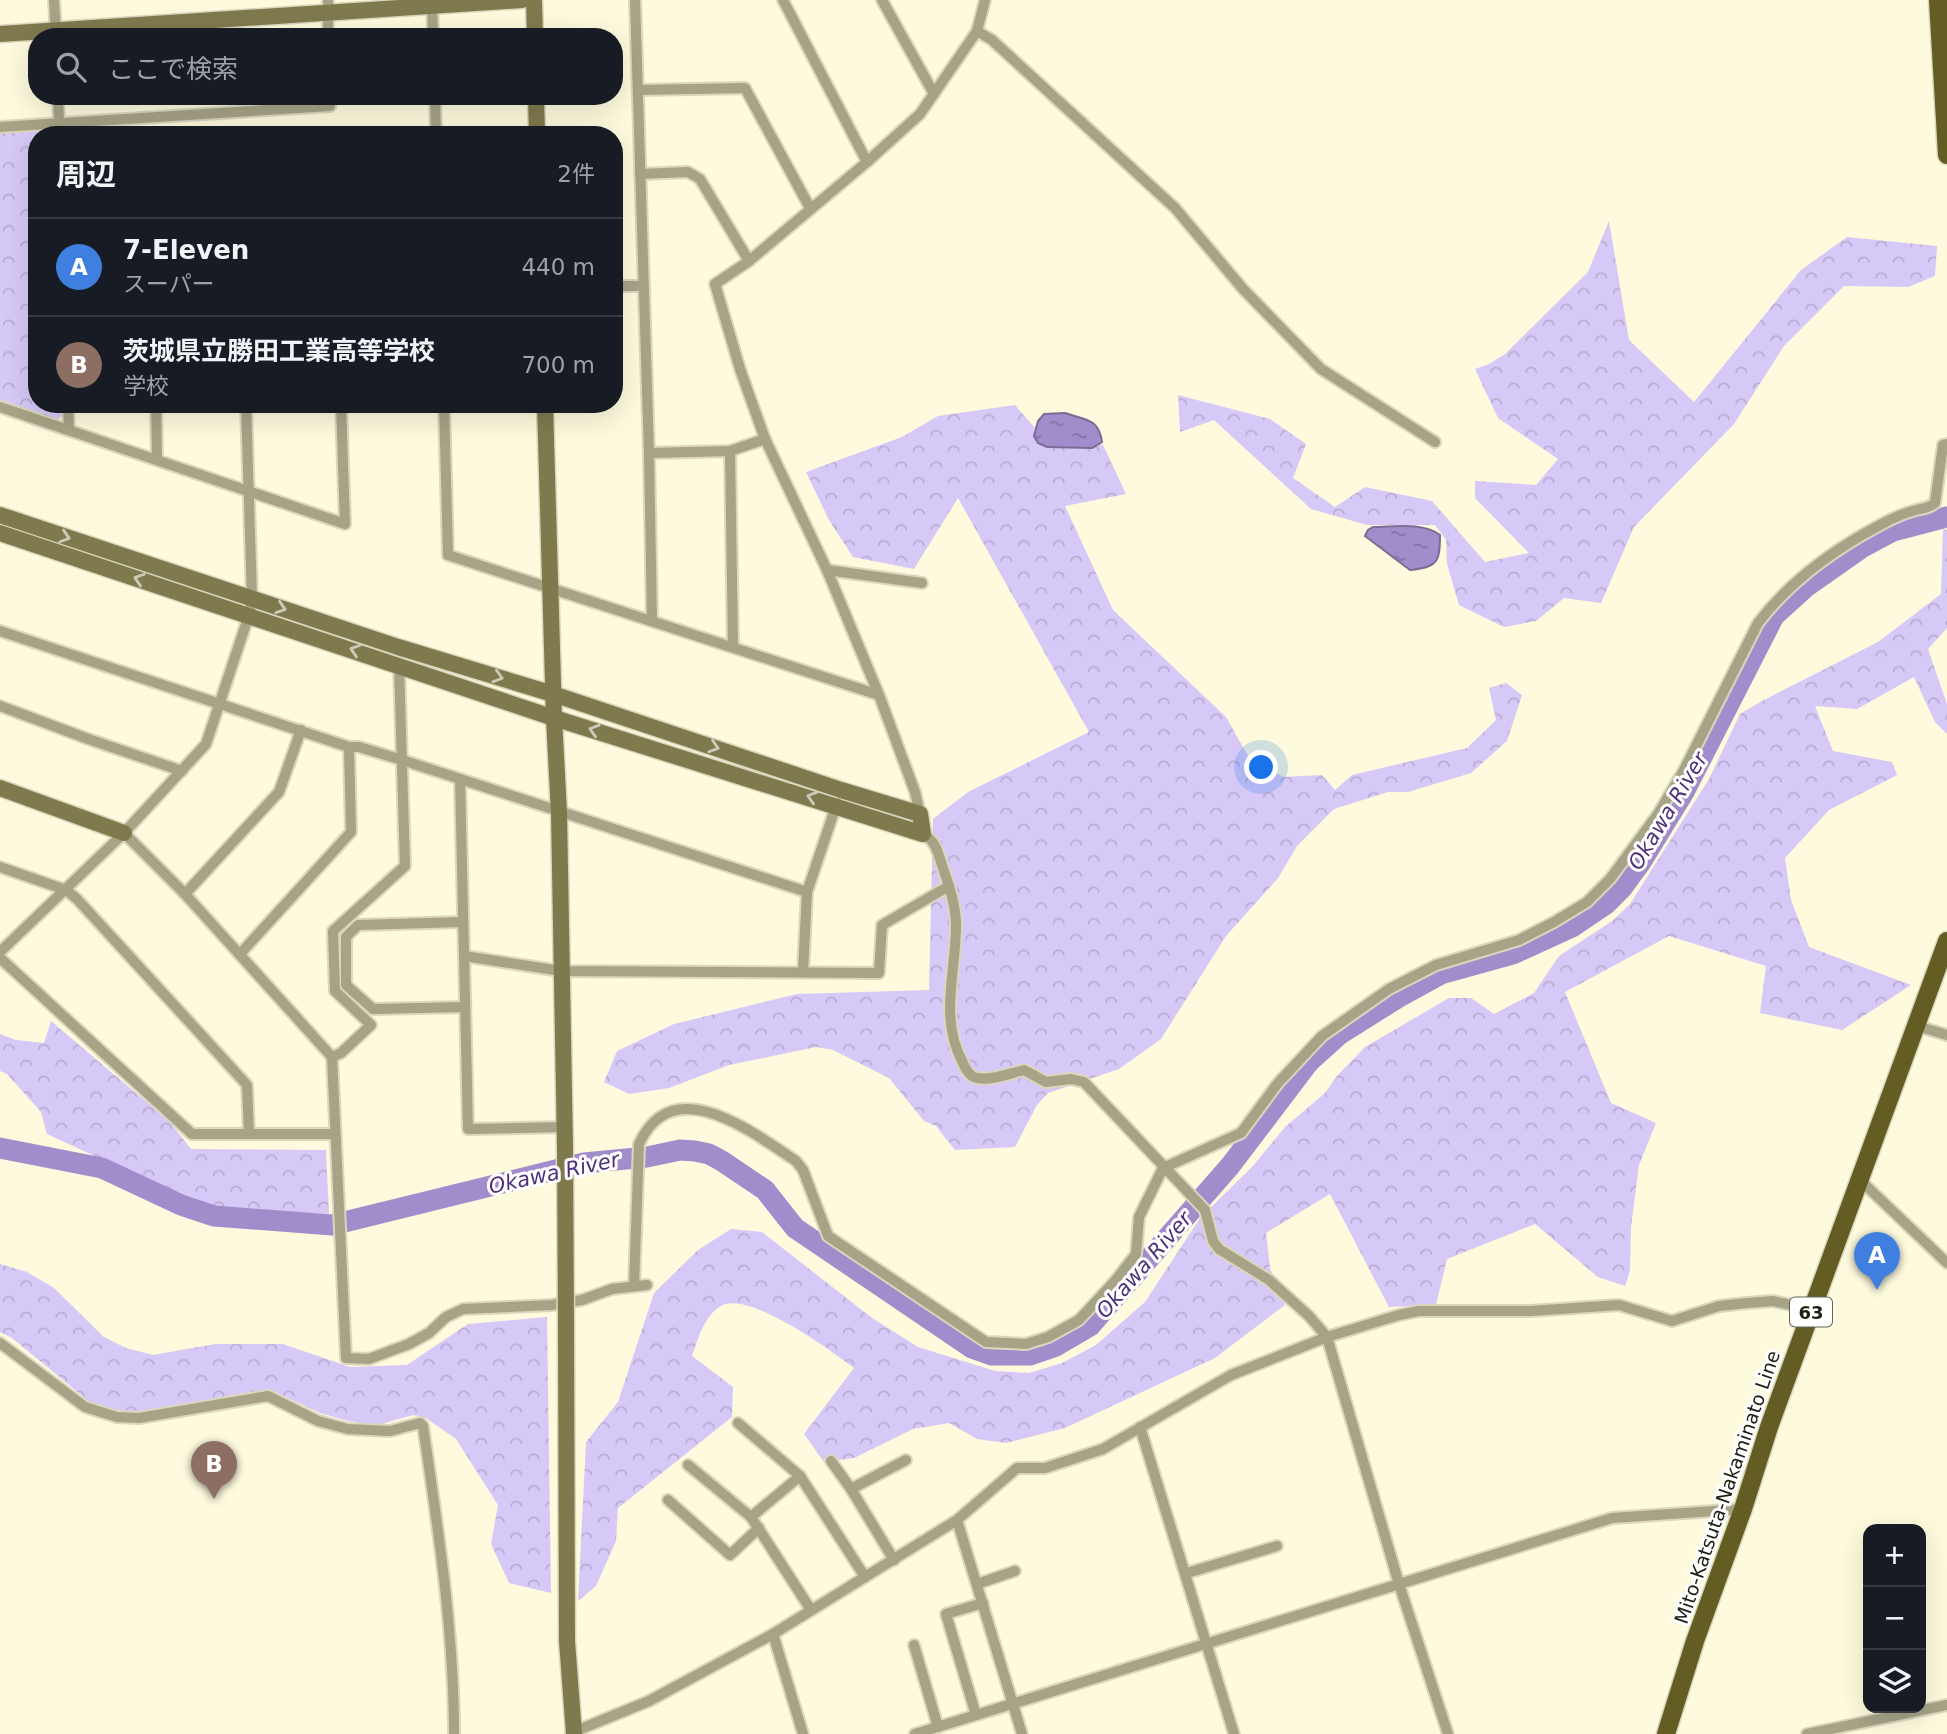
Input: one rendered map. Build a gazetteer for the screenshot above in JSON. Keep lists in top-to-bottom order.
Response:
{
  "streets": {
    "main road": ["63", "Mito-Katsuta-Nakaminato Line"]
  },
  "water": ["Okawa River"],
  "page": {
    "search": "ここで検索",
    "heading": ["周辺", "2件"],
    "list": [
      {
        "mark": "A",
        "name": "7-Eleven",
        "note": "スーパー",
        "value": "440 m"
      },
      {
        "mark": "B",
        "name": "茨城県立勝田工業高等学校",
        "note": "学校",
        "value": "700 m"
      }
    ],
    "pins": ["A", "B"],
    "map_buttons": ["+", "−"]
  }
}
